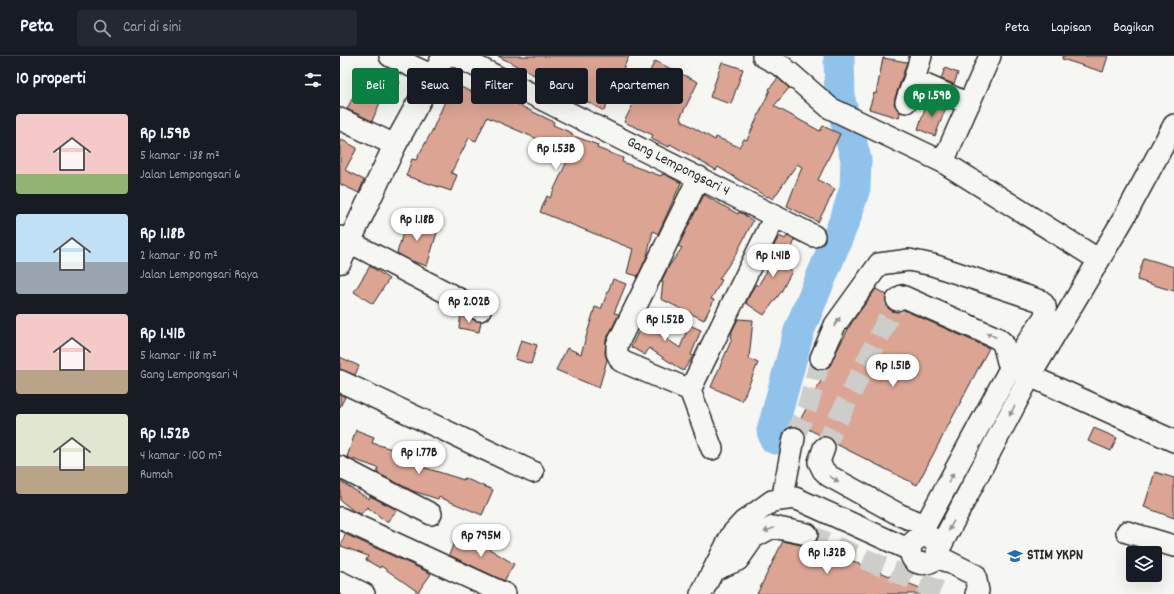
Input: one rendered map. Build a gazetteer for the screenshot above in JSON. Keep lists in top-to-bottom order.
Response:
{
  "streets": {
    "street": ["Gang Lempongsari 4"]
  },
  "places": {
    "school or university": ["STIM YKPN"]
  },
  "page": {
    "header": "Peta",
    "search": "Cari di sini",
    "nav": ["Peta", "Lapisan", "Bagikan"],
    "heading": "10 properti",
    "chip": [
      "Beli",
      "Sewa",
      "Filter",
      "Baru",
      "Apartemen"
    ],
    "price": [
      "Rp 1.59B",
      "Rp 1.53B",
      "Rp 1.18B",
      "Rp 1.41B",
      "Rp 2.02B",
      "Rp 1.52B",
      "Rp 1.51B",
      "Rp 1.77B",
      "Rp 795M",
      "Rp 1.32B"
    ],
    "list": [
      {
        "name": "Rp 1.59B",
        "note": "5 kamar · 138 m² · Jalan Lempongsari 6"
      },
      {
        "name": "Rp 1.18B",
        "note": "2 kamar · 80 m² · Jalan Lempongsari Raya"
      },
      {
        "name": "Rp 1.41B",
        "note": "5 kamar · 118 m² · Gang Lempongsari 4"
      },
      {
        "name": "Rp 1.52B",
        "note": "4 kamar · 100 m² · Rumah"
      }
    ]
  }
}
